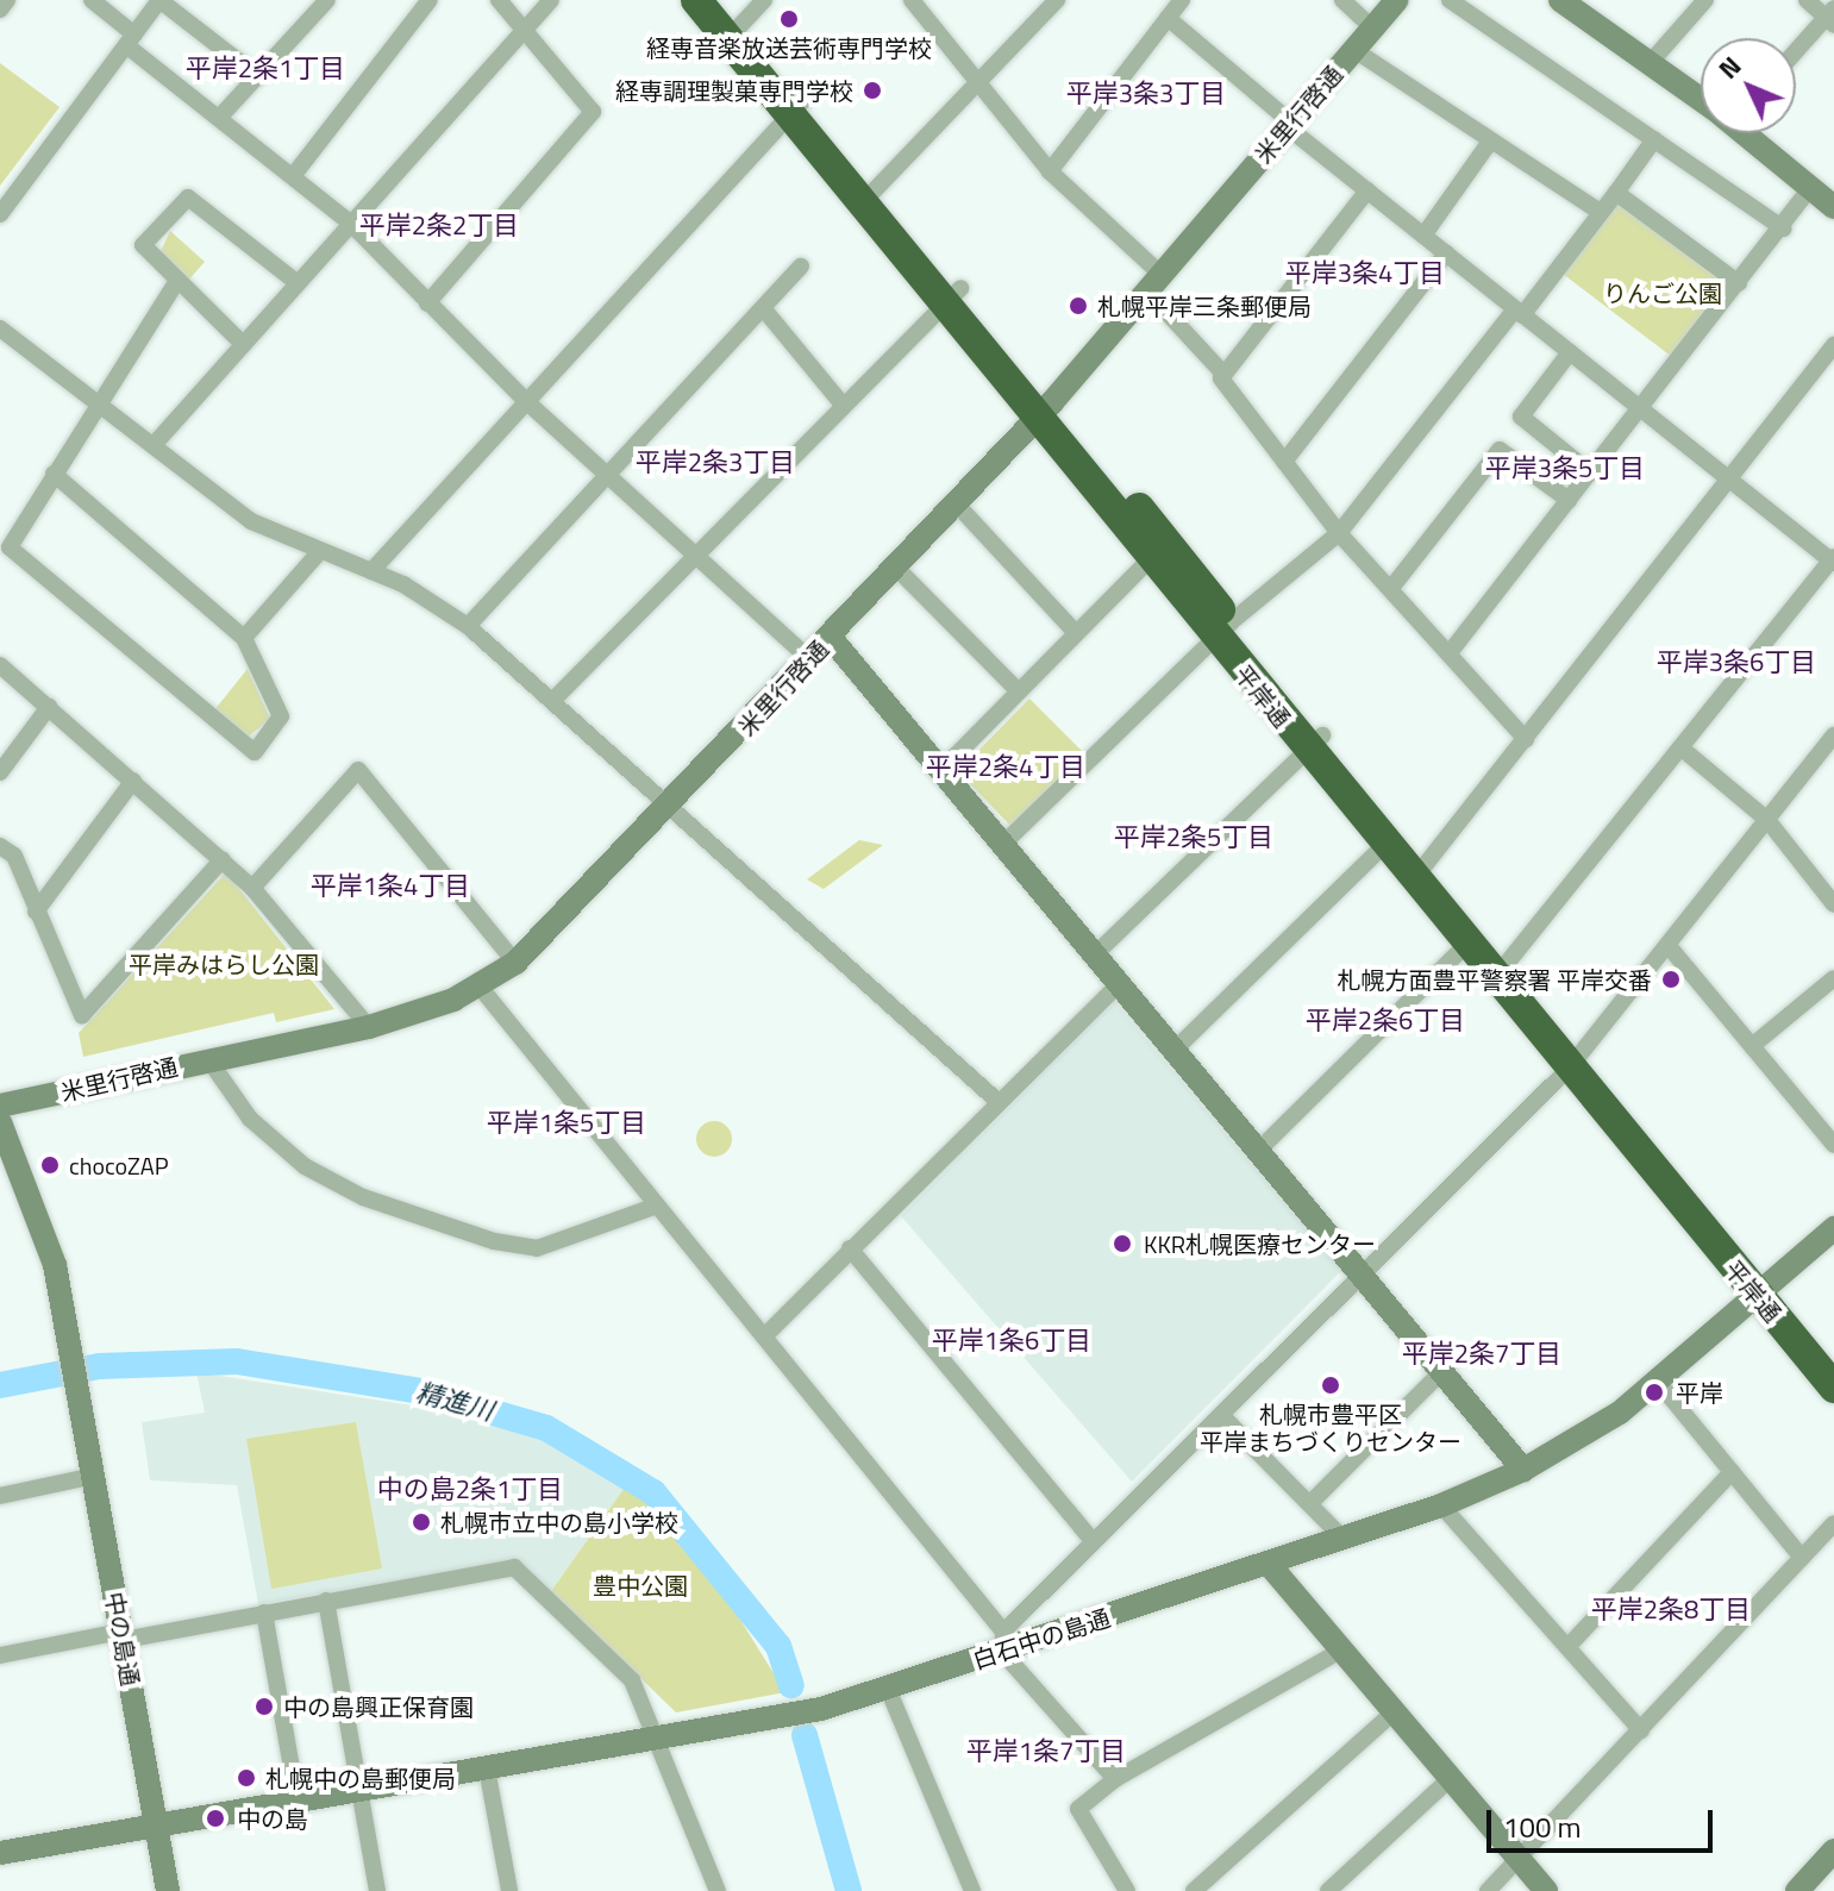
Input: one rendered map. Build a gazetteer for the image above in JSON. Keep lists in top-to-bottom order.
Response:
{
  "streets": {
    "highway": ["平岸通"],
    "street": ["米里行啓通", "中の島通", "白石中の島通"]
  },
  "crossings": [
    ["米里行啓通", "平岸通"],
    ["平岸通", "白石中の島通"],
    ["中の島通", "白石中の島通"]
  ],
  "districts": [
    "平岸2条1丁目",
    "平岸3条3丁目",
    "平岸2条2丁目",
    "平岸3条4丁目",
    "平岸2条3丁目",
    "平岸3条5丁目",
    "平岸3条6丁目",
    "平岸2条4丁目",
    "平岸2条5丁目",
    "平岸1条4丁目",
    "平岸2条6丁目",
    "平岸1条5丁目",
    "平岸1条6丁目",
    "平岸2条7丁目",
    "中の島2条1丁目",
    "平岸2条8丁目",
    "平岸1条7丁目"
  ],
  "water": ["精進川"],
  "parks": ["りんご公園", "平岸みはらし公園", "豊中公園"],
  "places": [
    "経専音楽放送芸術専門学校",
    "経専調理製菓専門学校",
    "札幌平岸三条郵便局",
    "札幌方面豊平警察署 平岸交番",
    "chocoZAP",
    "KKR札幌医療センター",
    "札幌市豊平区 平岸まちづくりセンター",
    "平岸",
    "札幌市立中の島小学校",
    "中の島興正保育園",
    "札幌中の島郵便局",
    "中の島"
  ],
  "scale_bar": "100 m",
  "north": "top left"
}
